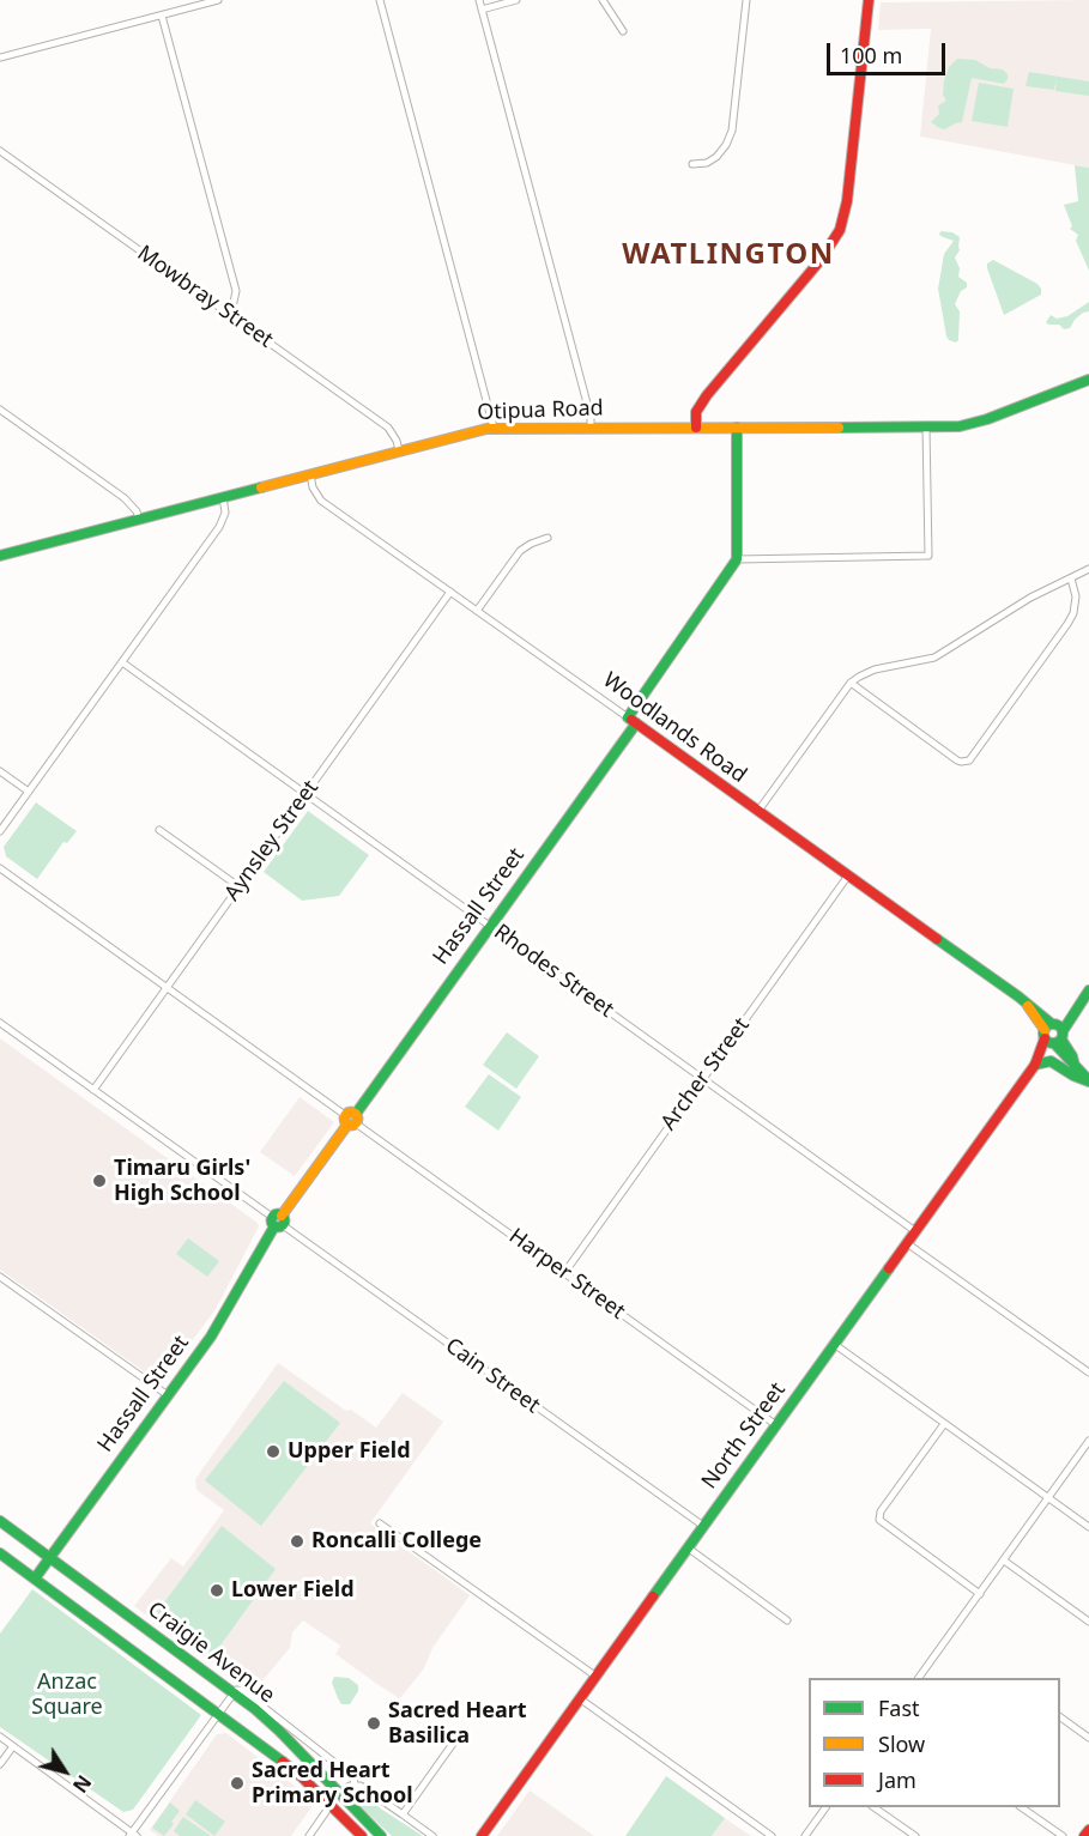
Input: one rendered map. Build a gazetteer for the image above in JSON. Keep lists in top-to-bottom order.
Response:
{
  "streets": {
    "main road": [
      "Otipua Road",
      "Woodlands Road",
      "Hassall Street",
      "North Street",
      "Craigie Avenue"
    ],
    "street": [
      "Mowbray Street",
      "Aynsley Street",
      "Rhodes Street",
      "Archer Street",
      "Harper Street",
      "Cain Street"
    ]
  },
  "crossings": [
    ["Mowbray Street", "Otipua Road"],
    ["Otipua Road", "Woodlands Road"],
    ["Woodlands Road", "Aynsley Street"],
    ["Woodlands Road", "Hassall Street"],
    ["Woodlands Road", "Archer Street"],
    ["Woodlands Road", "North Street"],
    ["Aynsley Street", "Rhodes Street"],
    ["Aynsley Street", "Harper Street"],
    ["Aynsley Street", "Cain Street"],
    ["Hassall Street", "Rhodes Street"],
    ["Hassall Street", "Harper Street"],
    ["Hassall Street", "Cain Street"],
    ["Hassall Street", "Craigie Avenue"],
    ["Rhodes Street", "Archer Street"],
    ["Rhodes Street", "North Street"],
    ["Archer Street", "Harper Street"],
    ["Harper Street", "North Street"],
    ["Cain Street", "North Street"]
  ],
  "districts": ["WATLINGTON"],
  "parks": ["Anzac Square"],
  "places": [
    "Timaru Girls' High School",
    "Upper Field",
    "Roncalli College",
    "Lower Field",
    "Sacred Heart Basilica",
    "Sacred Heart Primary School"
  ],
  "legend": ["Fast", "Slow", "Jam"],
  "scale_bar": "100 m",
  "north": "bottom right"
}
